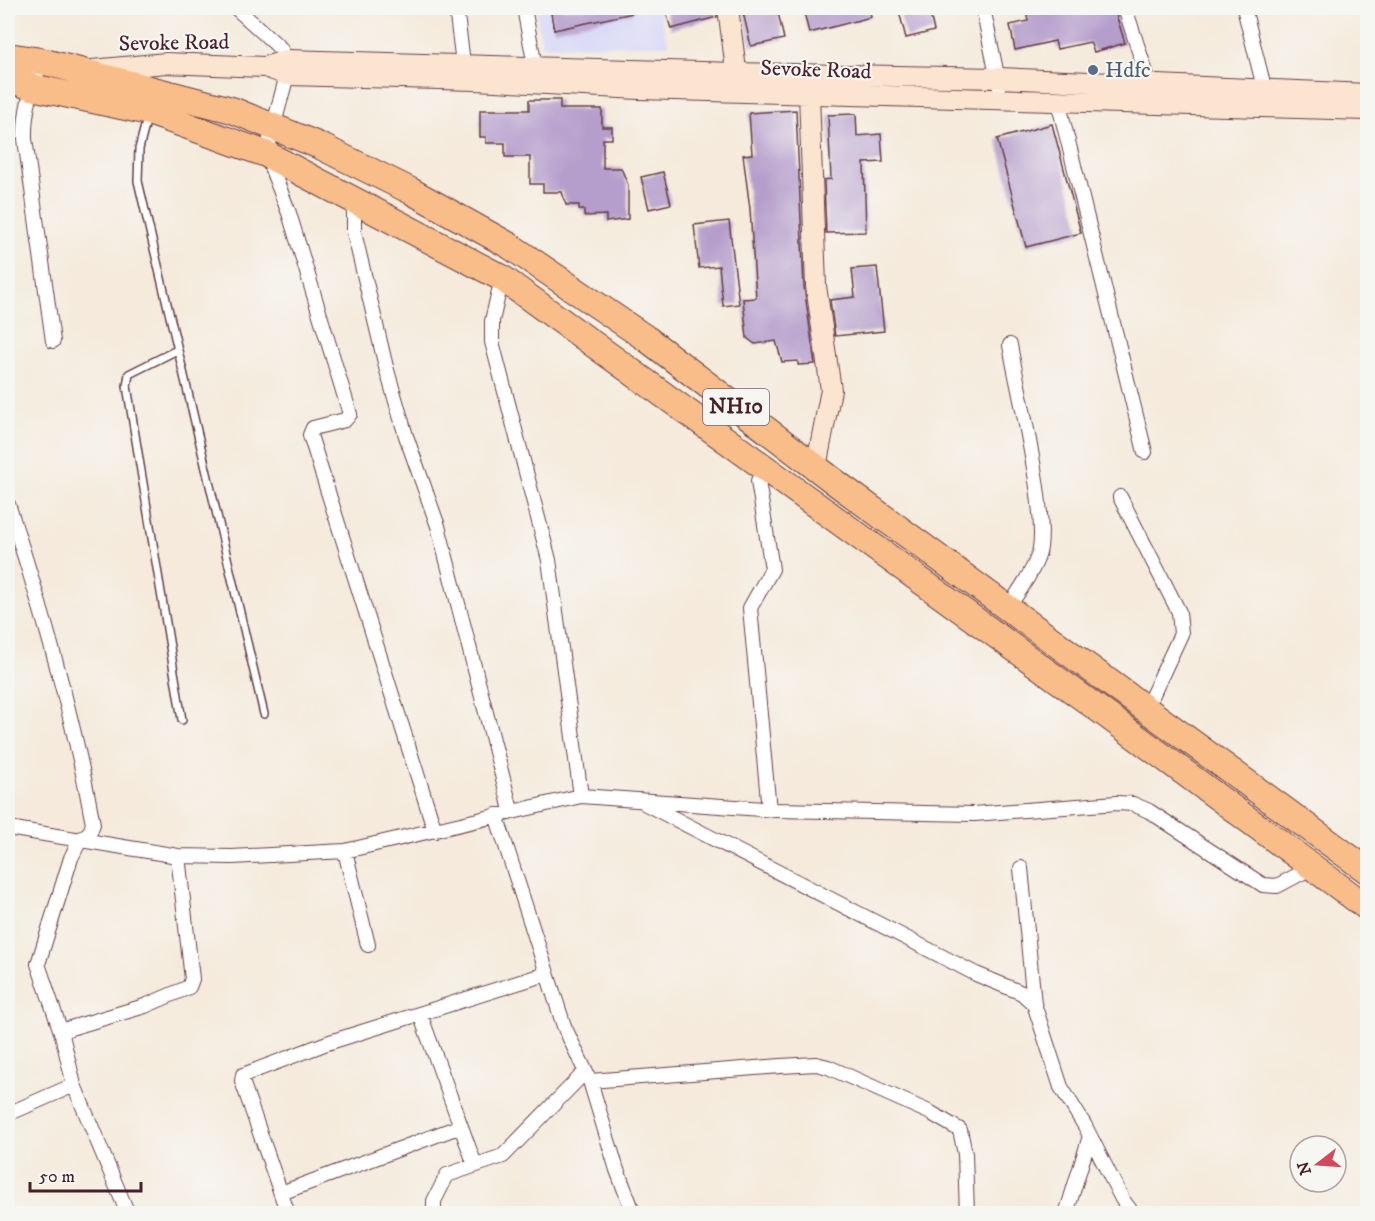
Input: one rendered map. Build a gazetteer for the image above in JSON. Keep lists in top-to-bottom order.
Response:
{
  "streets": {
    "highway": ["NH10"],
    "main road": ["Sevoke Road"]
  },
  "crossings": [
    ["Sevoke Road", "NH10"]
  ],
  "places": ["Hdfc"],
  "scale_bar": "50 m",
  "north": "left"
}
